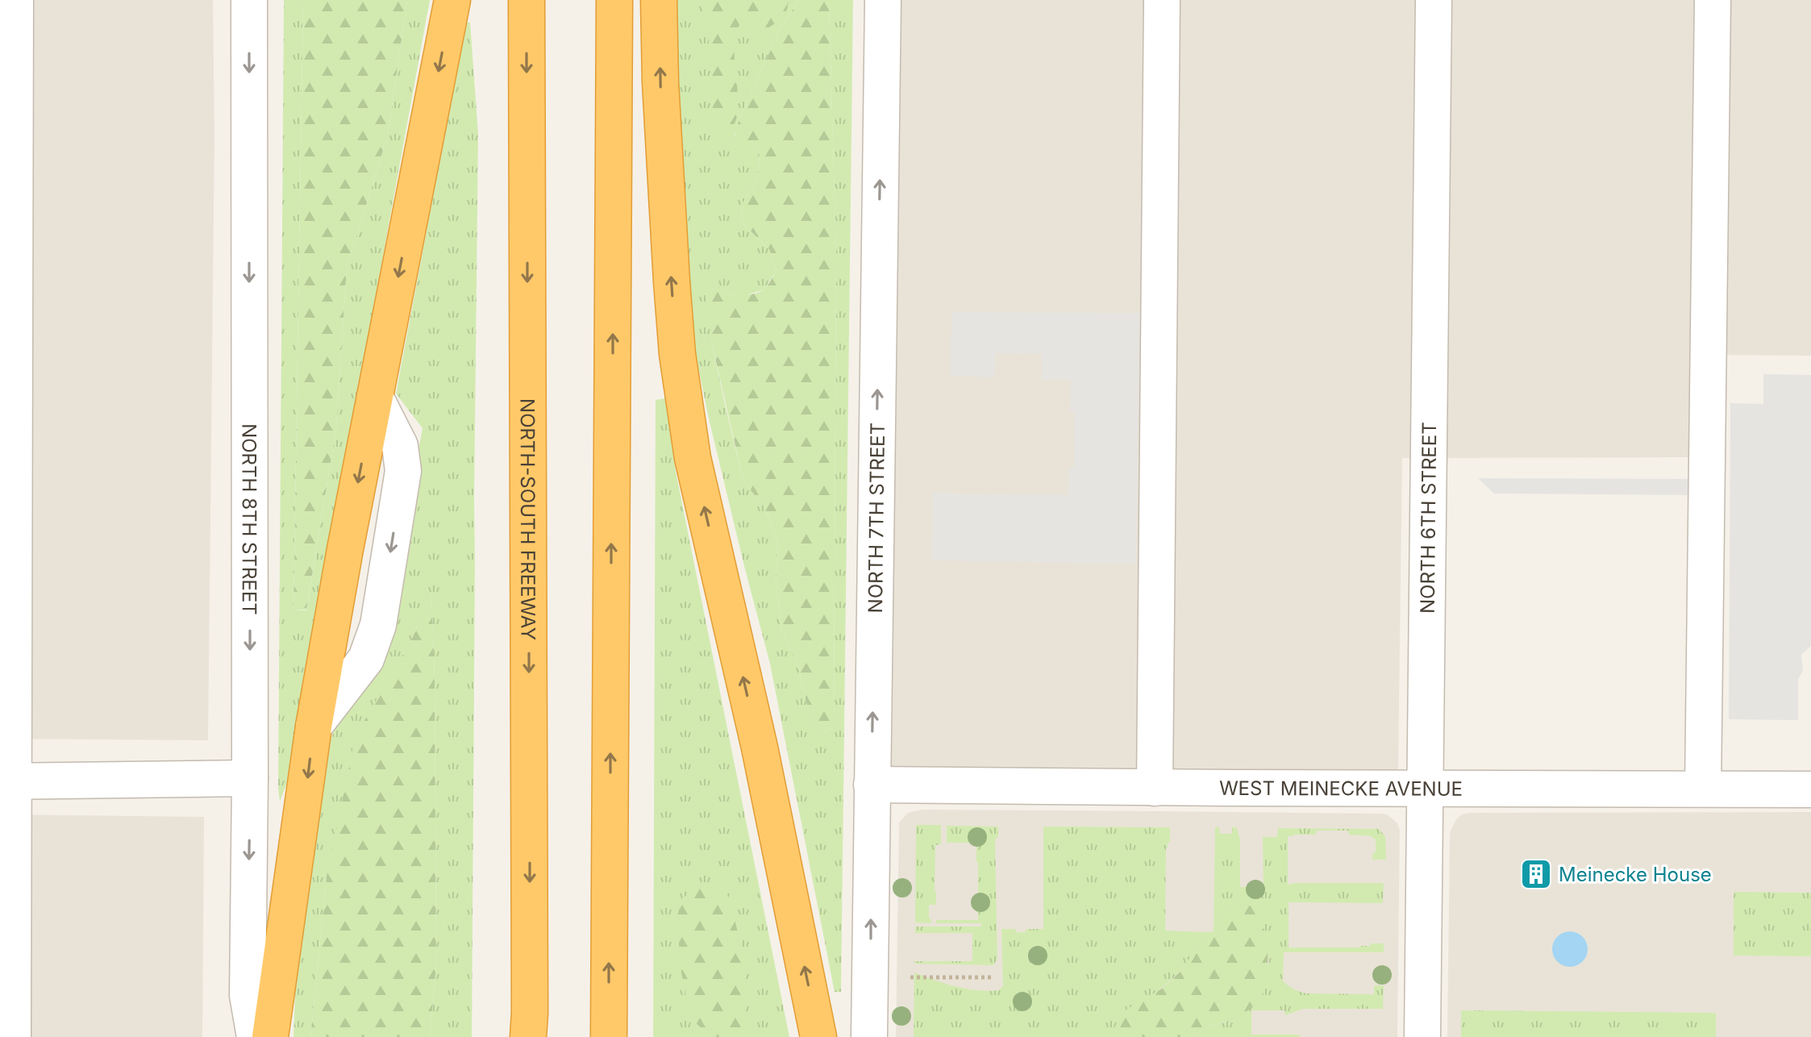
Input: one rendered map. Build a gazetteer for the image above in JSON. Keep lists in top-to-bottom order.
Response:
{
  "streets": {
    "highway": ["NORTH-SOUTH FREEWAY"],
    "street": [
      "NORTH 8TH STREET",
      "NORTH 7TH STREET",
      "NORTH 6TH STREET",
      "WEST MEINECKE AVENUE"
    ]
  },
  "crossings": [
    ["NORTH 7TH STREET", "WEST MEINECKE AVENUE"],
    ["NORTH 6TH STREET", "WEST MEINECKE AVENUE"]
  ],
  "places": {
    "building": ["Meinecke House"]
  }
}
